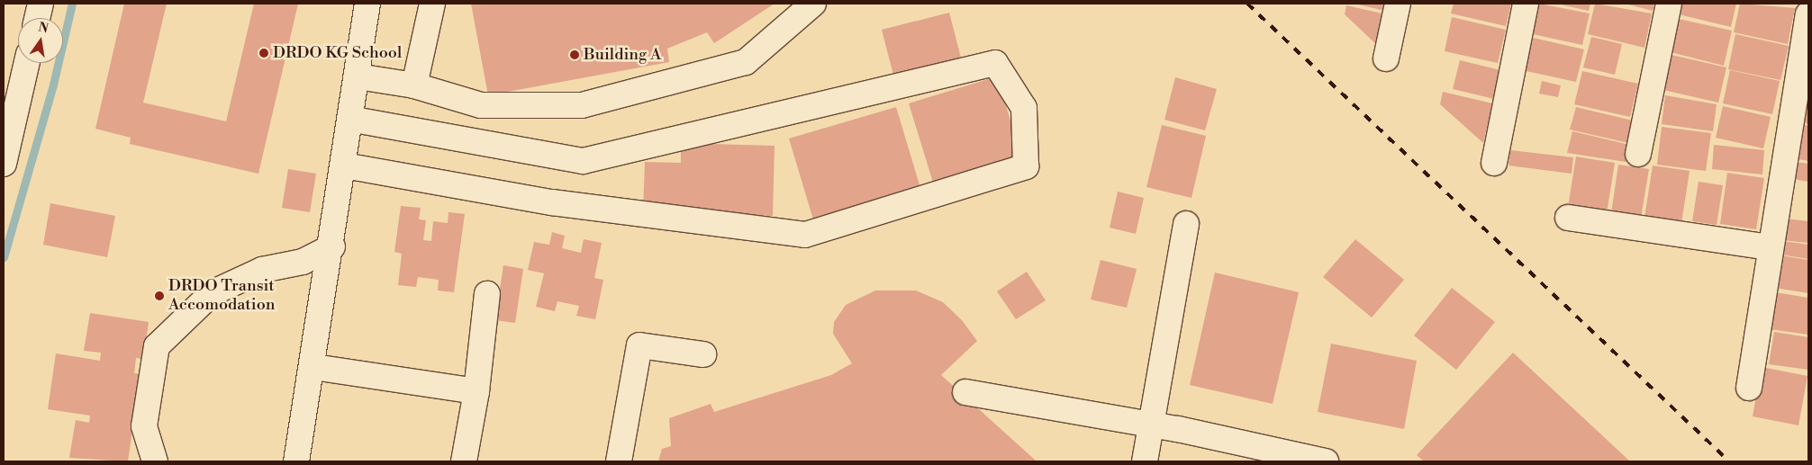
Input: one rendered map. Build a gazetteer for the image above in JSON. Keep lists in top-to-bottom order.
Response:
{
  "places": ["DRDO KG School", "Building A", "DRDO Transit Accomodation"],
  "north": "top"
}
